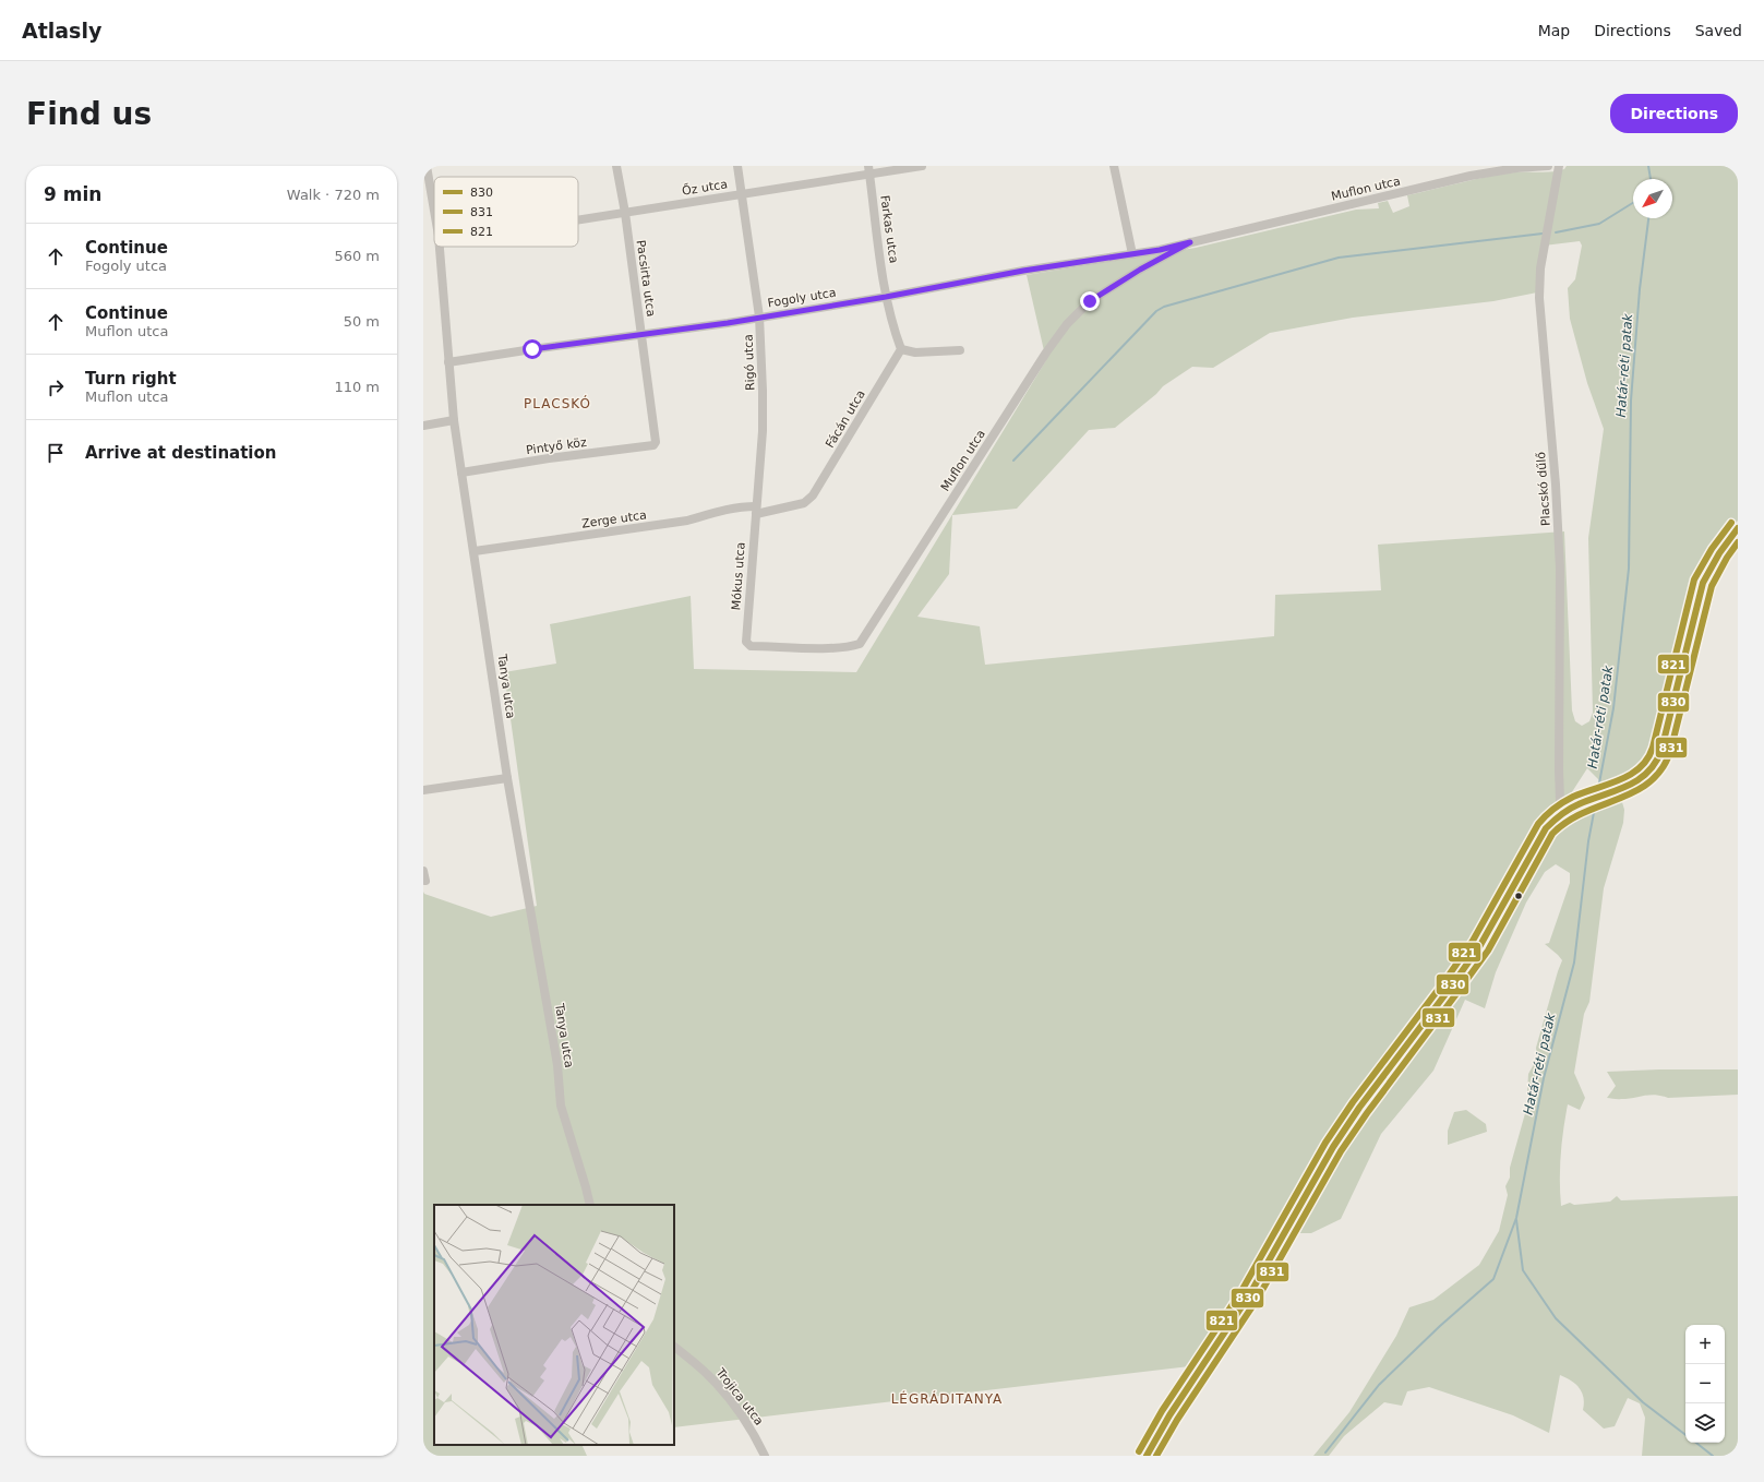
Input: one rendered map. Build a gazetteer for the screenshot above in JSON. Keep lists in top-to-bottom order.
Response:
{
  "streets": {
    "street": [
      "Őz utca",
      "Muflon utca",
      "Farkas utca",
      "Pacsirta utca",
      "Fogoly utca",
      "Rigó utca",
      "Fácán utca",
      "Pintyő köz",
      "Placskó dűlő",
      "Zerge utca",
      "Mókus utca",
      "Tanya utca",
      "Trojica utca"
    ]
  },
  "crossings": [
    ["Őz utca", "Farkas utca"],
    ["Őz utca", "Pacsirta utca"],
    ["Őz utca", "Rigó utca"],
    ["Muflon utca", "Fogoly utca"],
    ["Muflon utca", "Mókus utca"],
    ["Farkas utca", "Fogoly utca"],
    ["Pacsirta utca", "Fogoly utca"],
    ["Pacsirta utca", "Pintyő köz"],
    ["Fogoly utca", "Rigó utca"],
    ["Fogoly utca", "Tanya utca"],
    ["Rigó utca", "Fácán utca"],
    ["Rigó utca", "Zerge utca"],
    ["Rigó utca", "Mókus utca"],
    ["Fácán utca", "Zerge utca"],
    ["Fácán utca", "Mókus utca"],
    ["Pintyő köz", "Tanya utca"],
    ["Zerge utca", "Mókus utca"],
    ["Zerge utca", "Tanya utca"]
  ],
  "districts": ["PLACSKÓ", "LÉGRÁDITANYA"],
  "water": ["Határ-réti patak"],
  "lines": ["transit line 821", "transit line 830", "transit line 831"],
  "legend": ["830", "831", "821"],
  "north": "bottom left",
  "page": {
    "header": "Atlasly",
    "nav": ["Map", "Directions", "Saved"],
    "buttons": "Directions",
    "title": "Find us",
    "heading": ["9 min", "Walk · 720 m"],
    "list": [
      ["Continue", "Fogoly utca", "560 m"],
      ["Continue", "Muflon utca", "50 m"],
      ["Turn right", "Muflon utca", "110 m"],
      "Arrive at destination"
    ],
    "map_buttons": ["+", "−"]
  }
}
